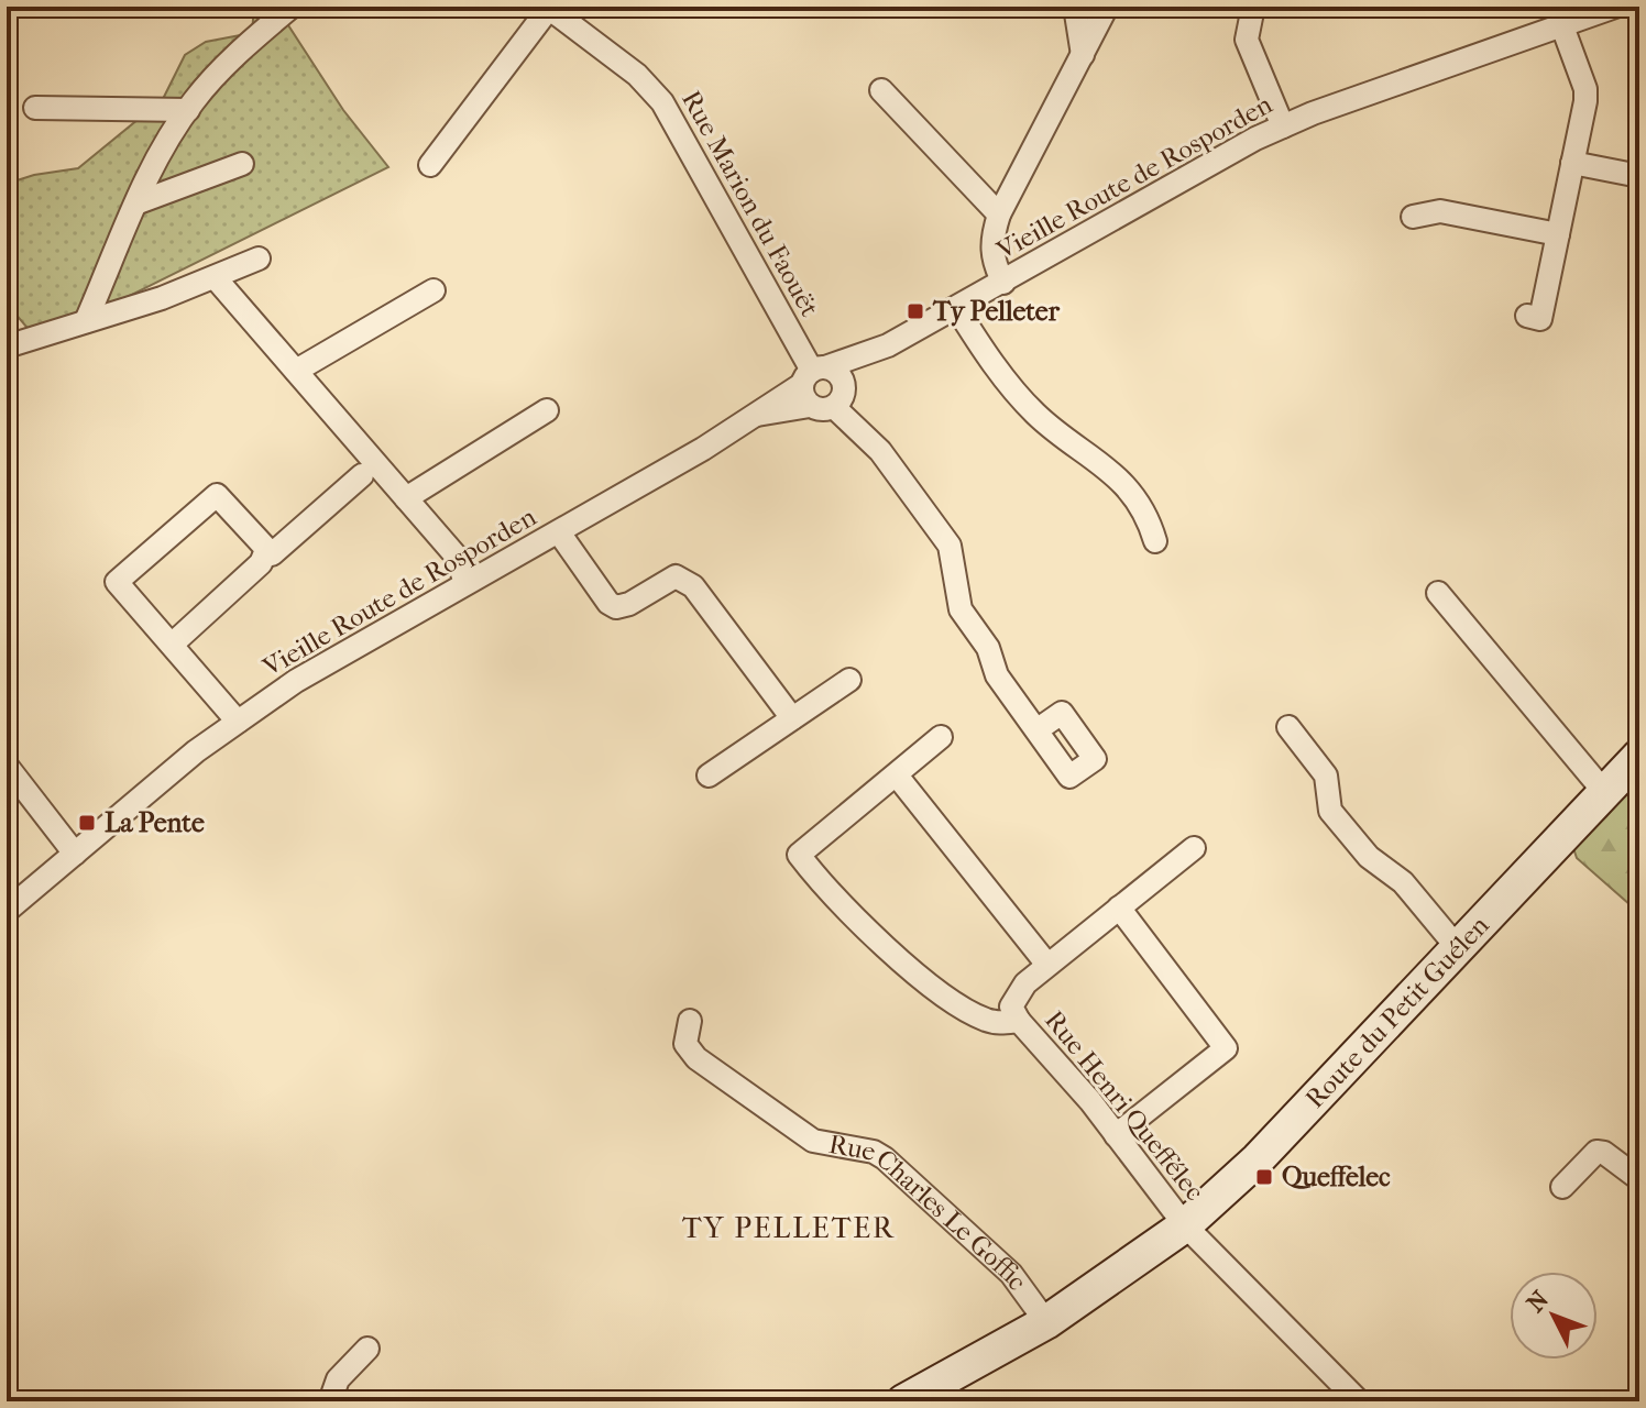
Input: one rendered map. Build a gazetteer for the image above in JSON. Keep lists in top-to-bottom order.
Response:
{
  "streets": {
    "street": [
      "Vieille Route de Rosporden",
      "Rue Marion du Faouët",
      "Route du Petit Guélen",
      "Rue Henri Queffélec",
      "Rue Charles Le Goffic"
    ]
  },
  "crossings": [
    ["Vieille Route de Rosporden", "Rue Marion du Faouët"],
    ["Route du Petit Guélen", "Rue Henri Queffélec"],
    ["Route du Petit Guélen", "Rue Charles Le Goffic"],
    ["Rue Henri Queffélec", "Rue Charles Le Goffic"]
  ],
  "districts": ["TY PELLETER"],
  "places": {
    "transit": ["Ty Pelleter", "La Pente", "Queffelec"]
  },
  "north": "top left"
}
